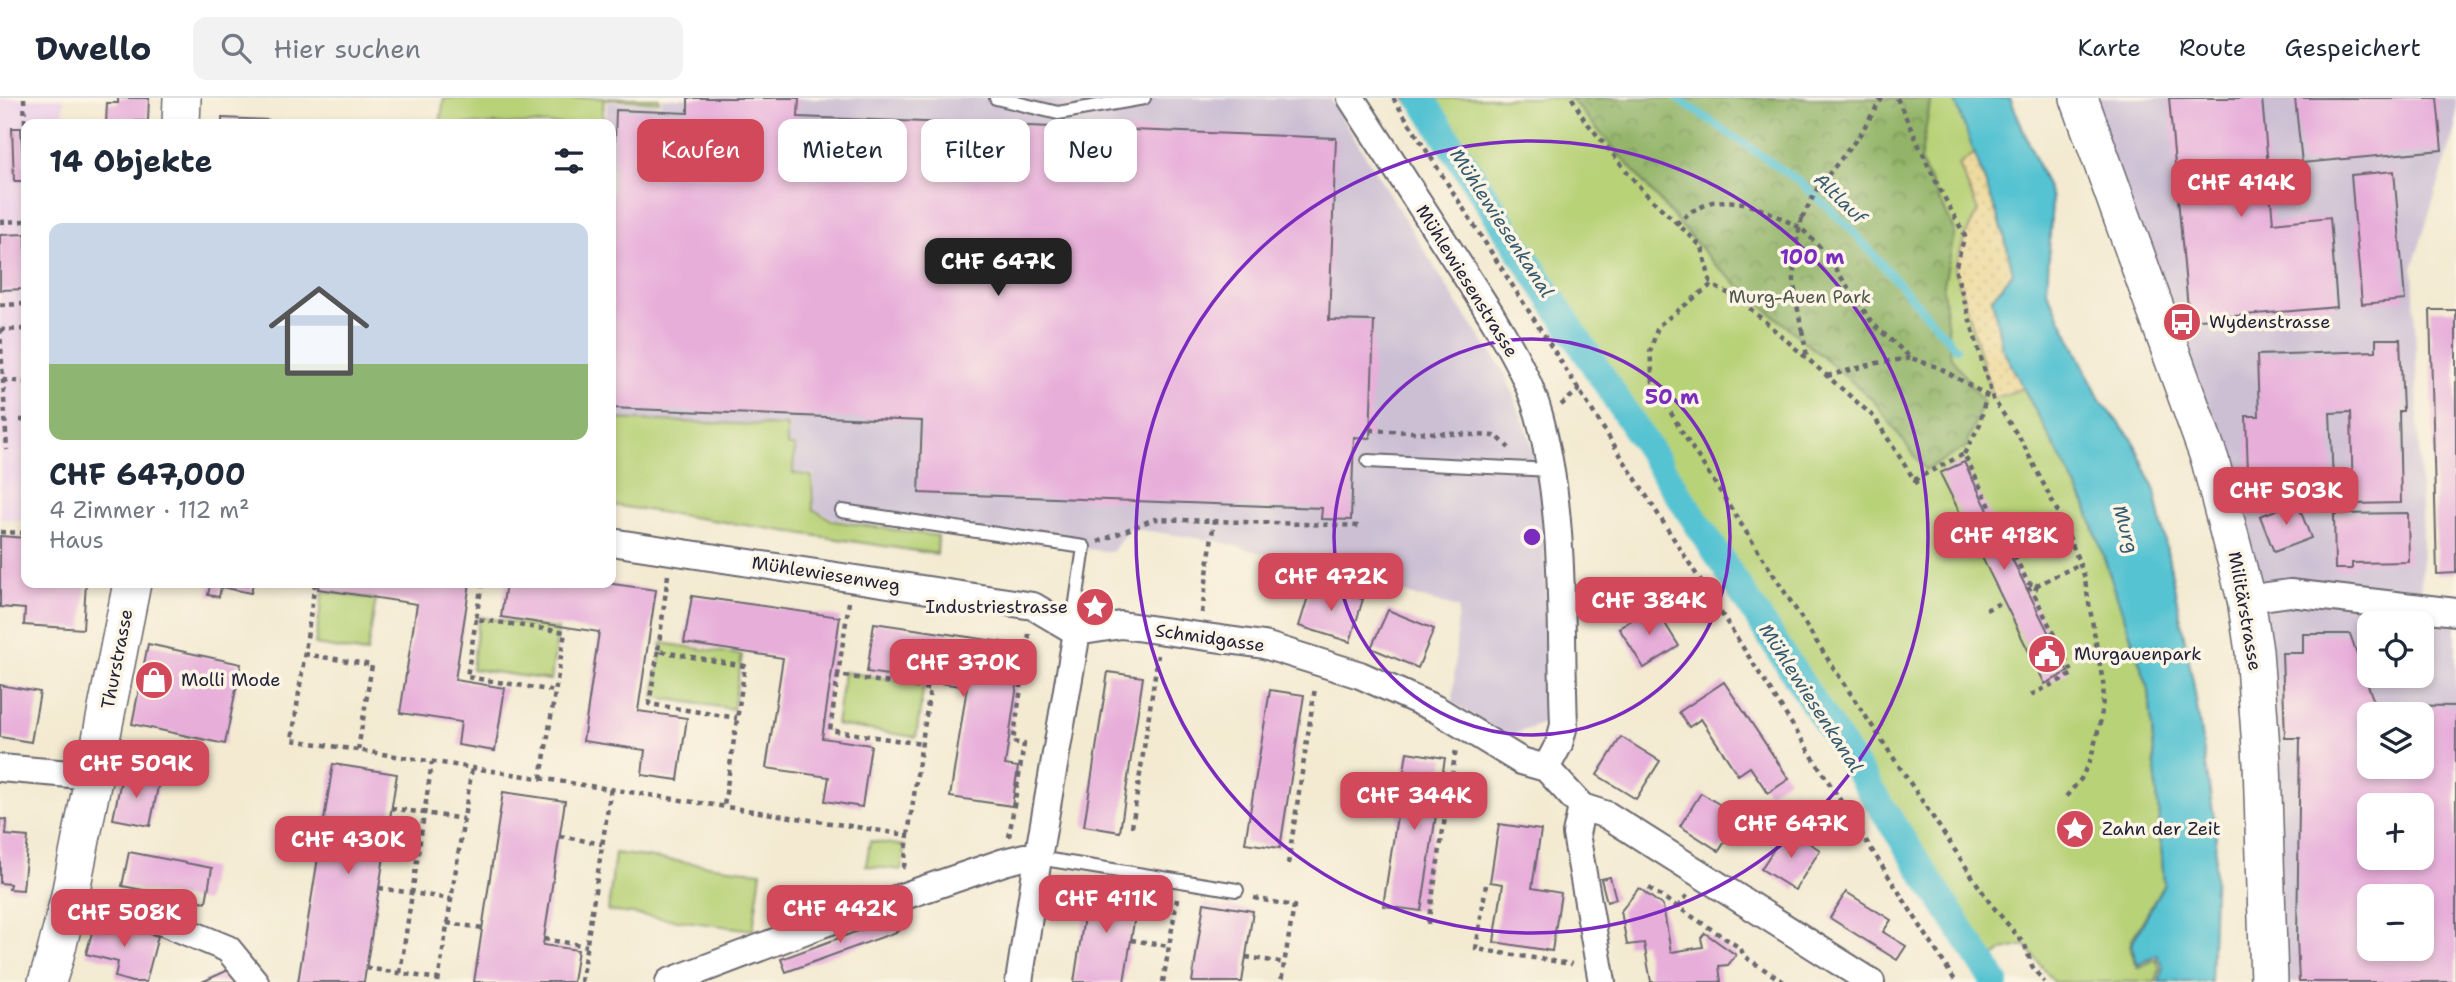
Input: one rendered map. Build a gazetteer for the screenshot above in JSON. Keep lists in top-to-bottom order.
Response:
{
  "streets": {
    "street": [
      "Mühlewiesenstrasse",
      "Mühlewiesenweg",
      "Militärstrasse",
      "Schmidgasse",
      "Thurstrasse"
    ]
  },
  "crossings": [
    ["Mühlewiesenstrasse", "Schmidgasse"],
    ["Mühlewiesenweg", "Schmidgasse"]
  ],
  "water": ["Altlauf", "Mühlewiesenkanal", "Murg"],
  "parks": ["Murg-Auen Park"],
  "places": {
    "bus stop": ["Wydenstrasse"],
    "place": ["Industriestrasse", "Zahn der Zeit"],
    "public building": ["Murgauenpark"],
    "shop": ["Molli Mode"]
  },
  "page": {
    "header": "Dwello",
    "search": "Hier suchen",
    "nav": ["Karte", "Route", "Gespeichert"],
    "chip": [
      "Kaufen",
      "Mieten",
      "Filter",
      "Neu"
    ],
    "heading": "14 Objekte",
    "price": [
      "CHF 414K",
      "CHF 647K",
      "CHF 503K",
      "CHF 418K",
      "CHF 472K",
      "CHF 384K",
      "CHF 370K",
      "CHF 509K",
      "CHF 344K",
      "CHF 647K",
      "CHF 430K",
      "CHF 411K",
      "CHF 442K",
      "CHF 508K"
    ],
    "list": [
      {
        "name": "CHF 647,000",
        "note": "4 Zimmer · 112 m² · Haus"
      }
    ],
    "map_buttons": ["+", "−"]
  },
  "rings": ["100 m", "50 m"]
}
